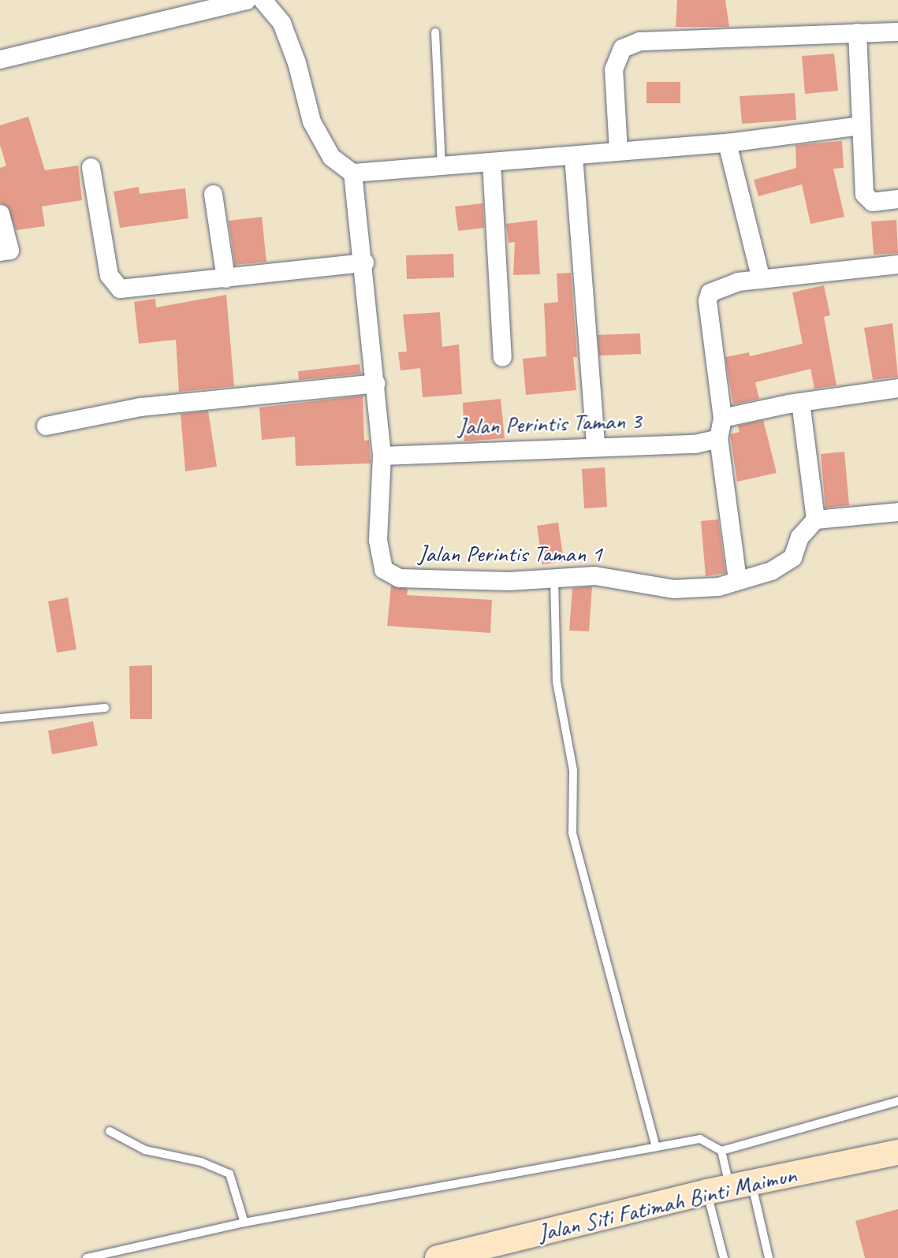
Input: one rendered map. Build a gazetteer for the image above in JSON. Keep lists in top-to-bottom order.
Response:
{
  "streets": {
    "street": ["Jalan Perintis Taman 3", "Jalan Perintis Taman 1", "Jalan Siti Fatimah Binti Maimun"]
  },
  "crossings": [
    ["Jalan Perintis Taman 3", "Jalan Perintis Taman 1"]
  ]
}
